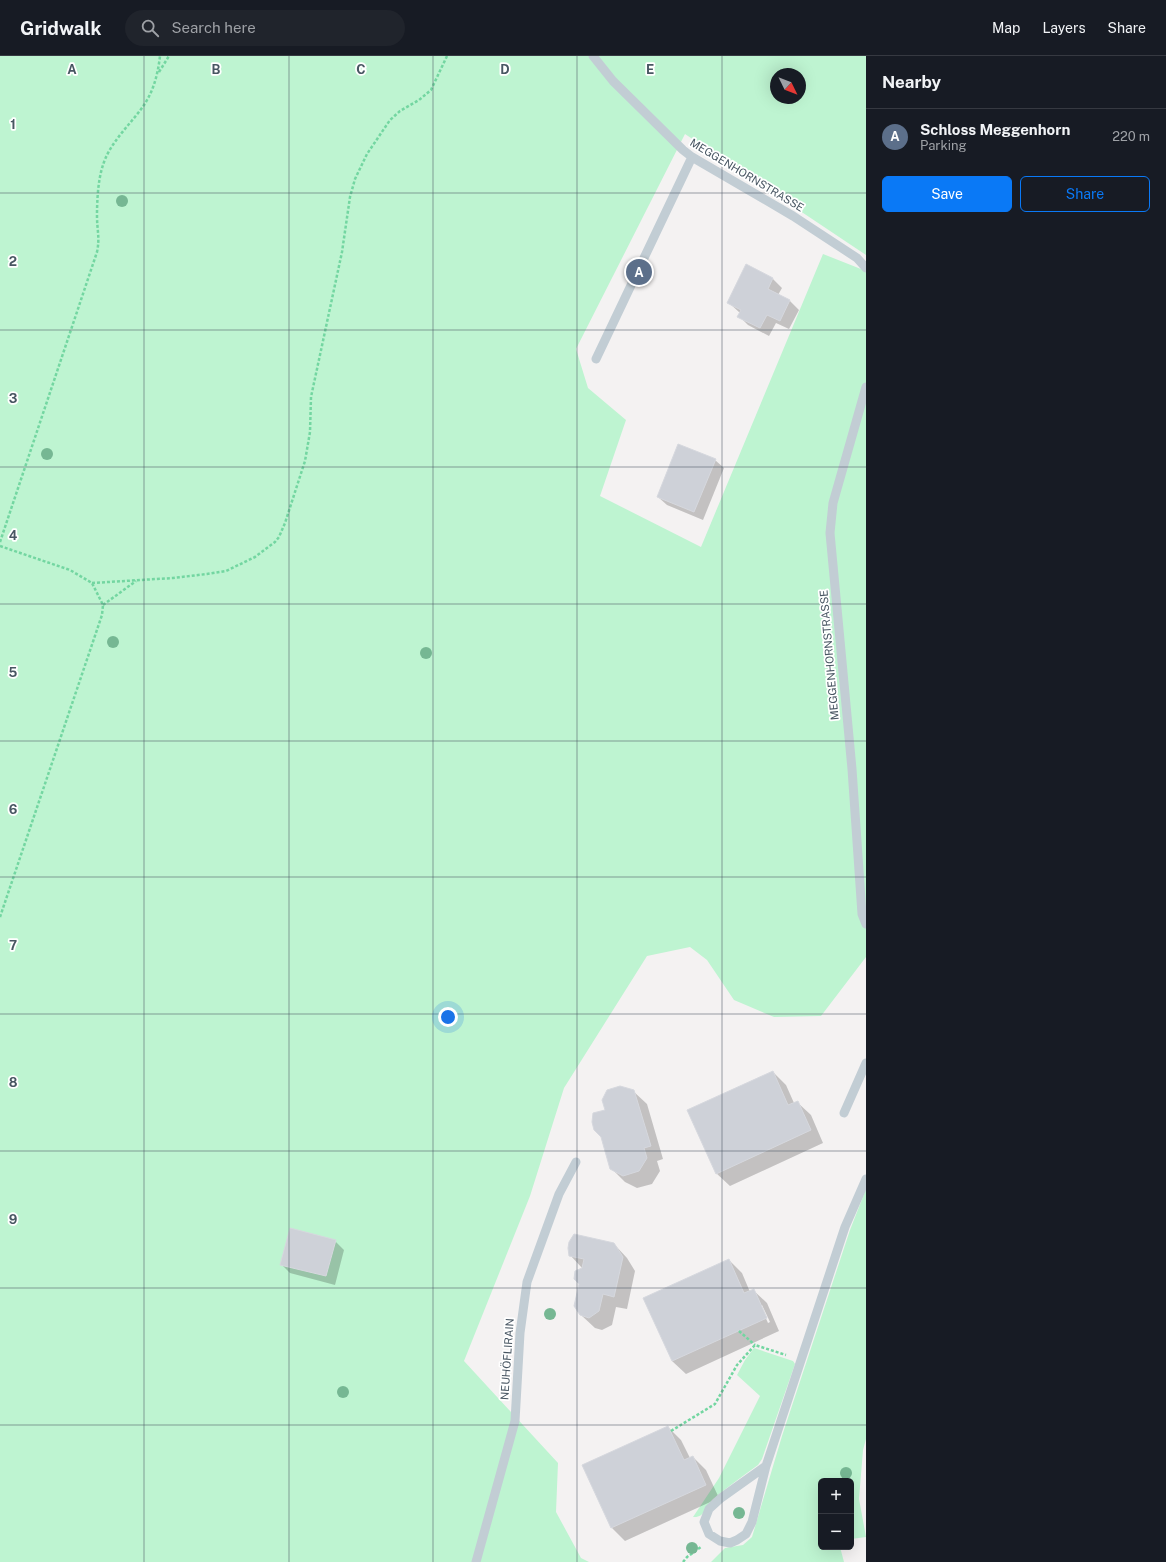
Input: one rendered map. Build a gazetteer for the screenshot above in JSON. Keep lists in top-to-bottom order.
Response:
{
  "streets": {
    "lane": ["MEGGENHORNSTRASSE", "NEUHÖFLIRAIN"]
  },
  "north": "bottom right",
  "page": {
    "header": "Gridwalk",
    "search": "Search here",
    "nav": ["Map", "Layers", "Share"],
    "heading": "Nearby",
    "list": [
      {
        "mark": "A",
        "name": "Schloss Meggenhorn",
        "note": "Parking",
        "value": "220 m"
      }
    ],
    "buttons": ["Save", "Share"],
    "pins": "A",
    "map_buttons": ["+", "−"]
  },
  "grid": {
    "columns": [
      "A",
      "B",
      "C",
      "D",
      "E"
    ],
    "rows": [
      "1",
      "2",
      "3",
      "4",
      "5",
      "6",
      "7",
      "8",
      "9"
    ]
  }
}
